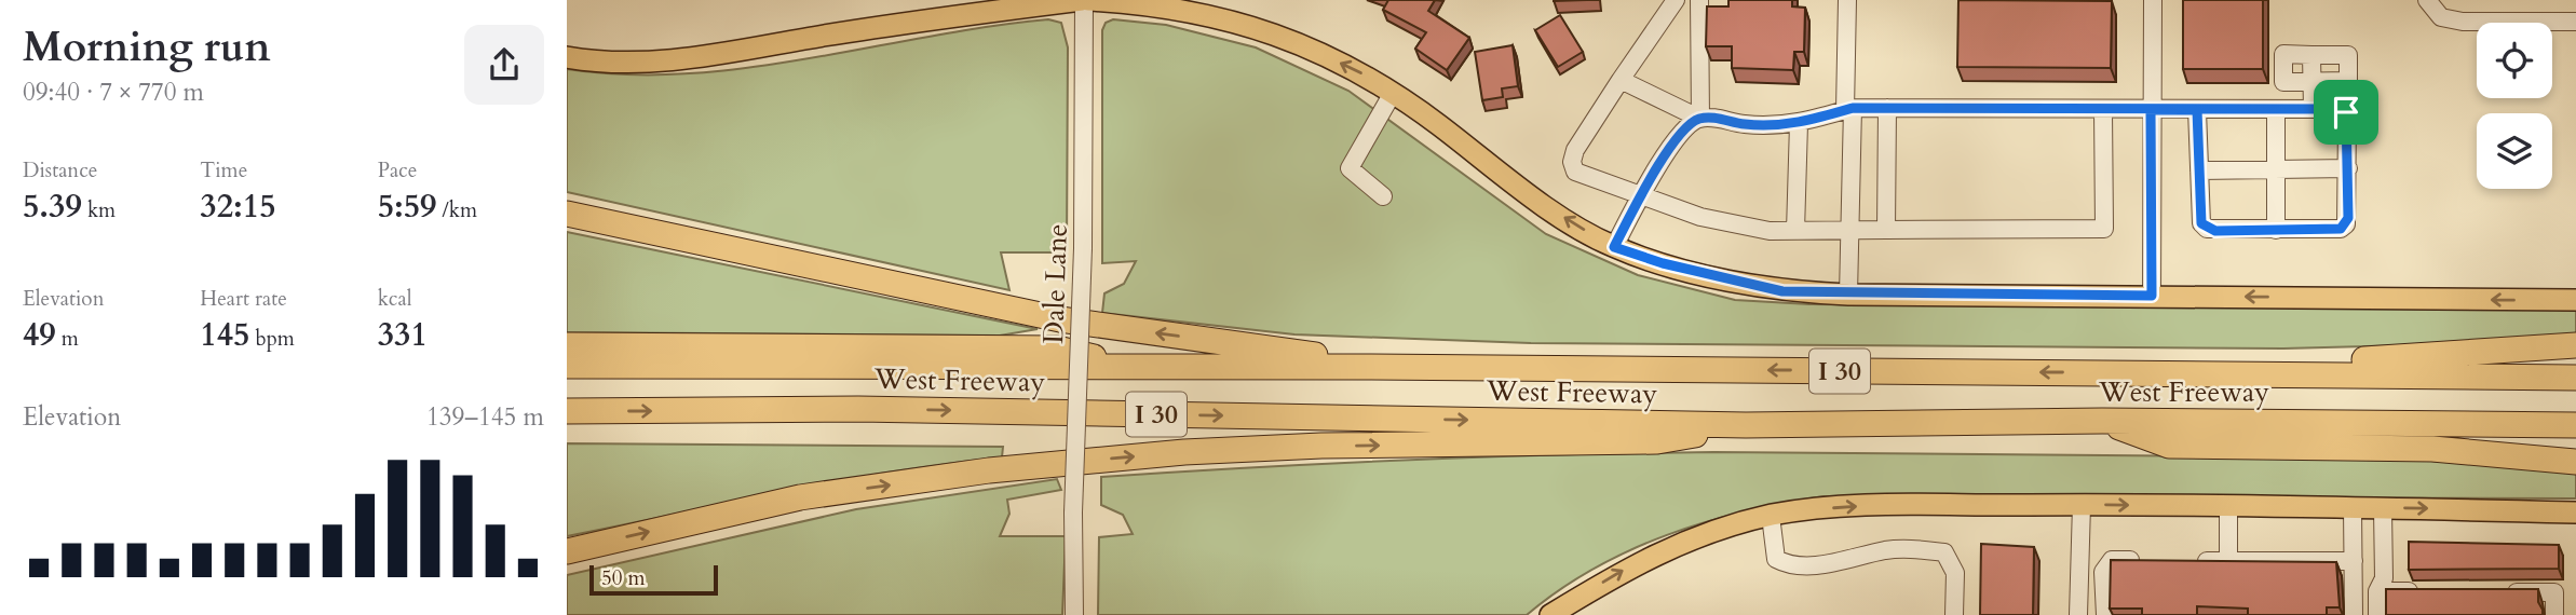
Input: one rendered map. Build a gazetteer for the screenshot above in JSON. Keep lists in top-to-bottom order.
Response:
{
  "streets": {
    "highway": ["I 30", "West Freeway"],
    "street": ["Dale Lane"]
  },
  "scale_bar": "50 m",
  "page": {
    "heading": ["Morning run", "09:40 · 7 × 770 m"],
    "stats": [
      ["Distance", "5.39 km"],
      ["Time", "32:15"],
      ["Pace", "5:59 /km"],
      ["Elevation", "49 m"],
      ["Heart rate", "145 bpm"],
      ["kcal", "331"]
    ],
    "chart": ["Elevation", "139–145 m"],
    "scale": "50 m"
  }
}
